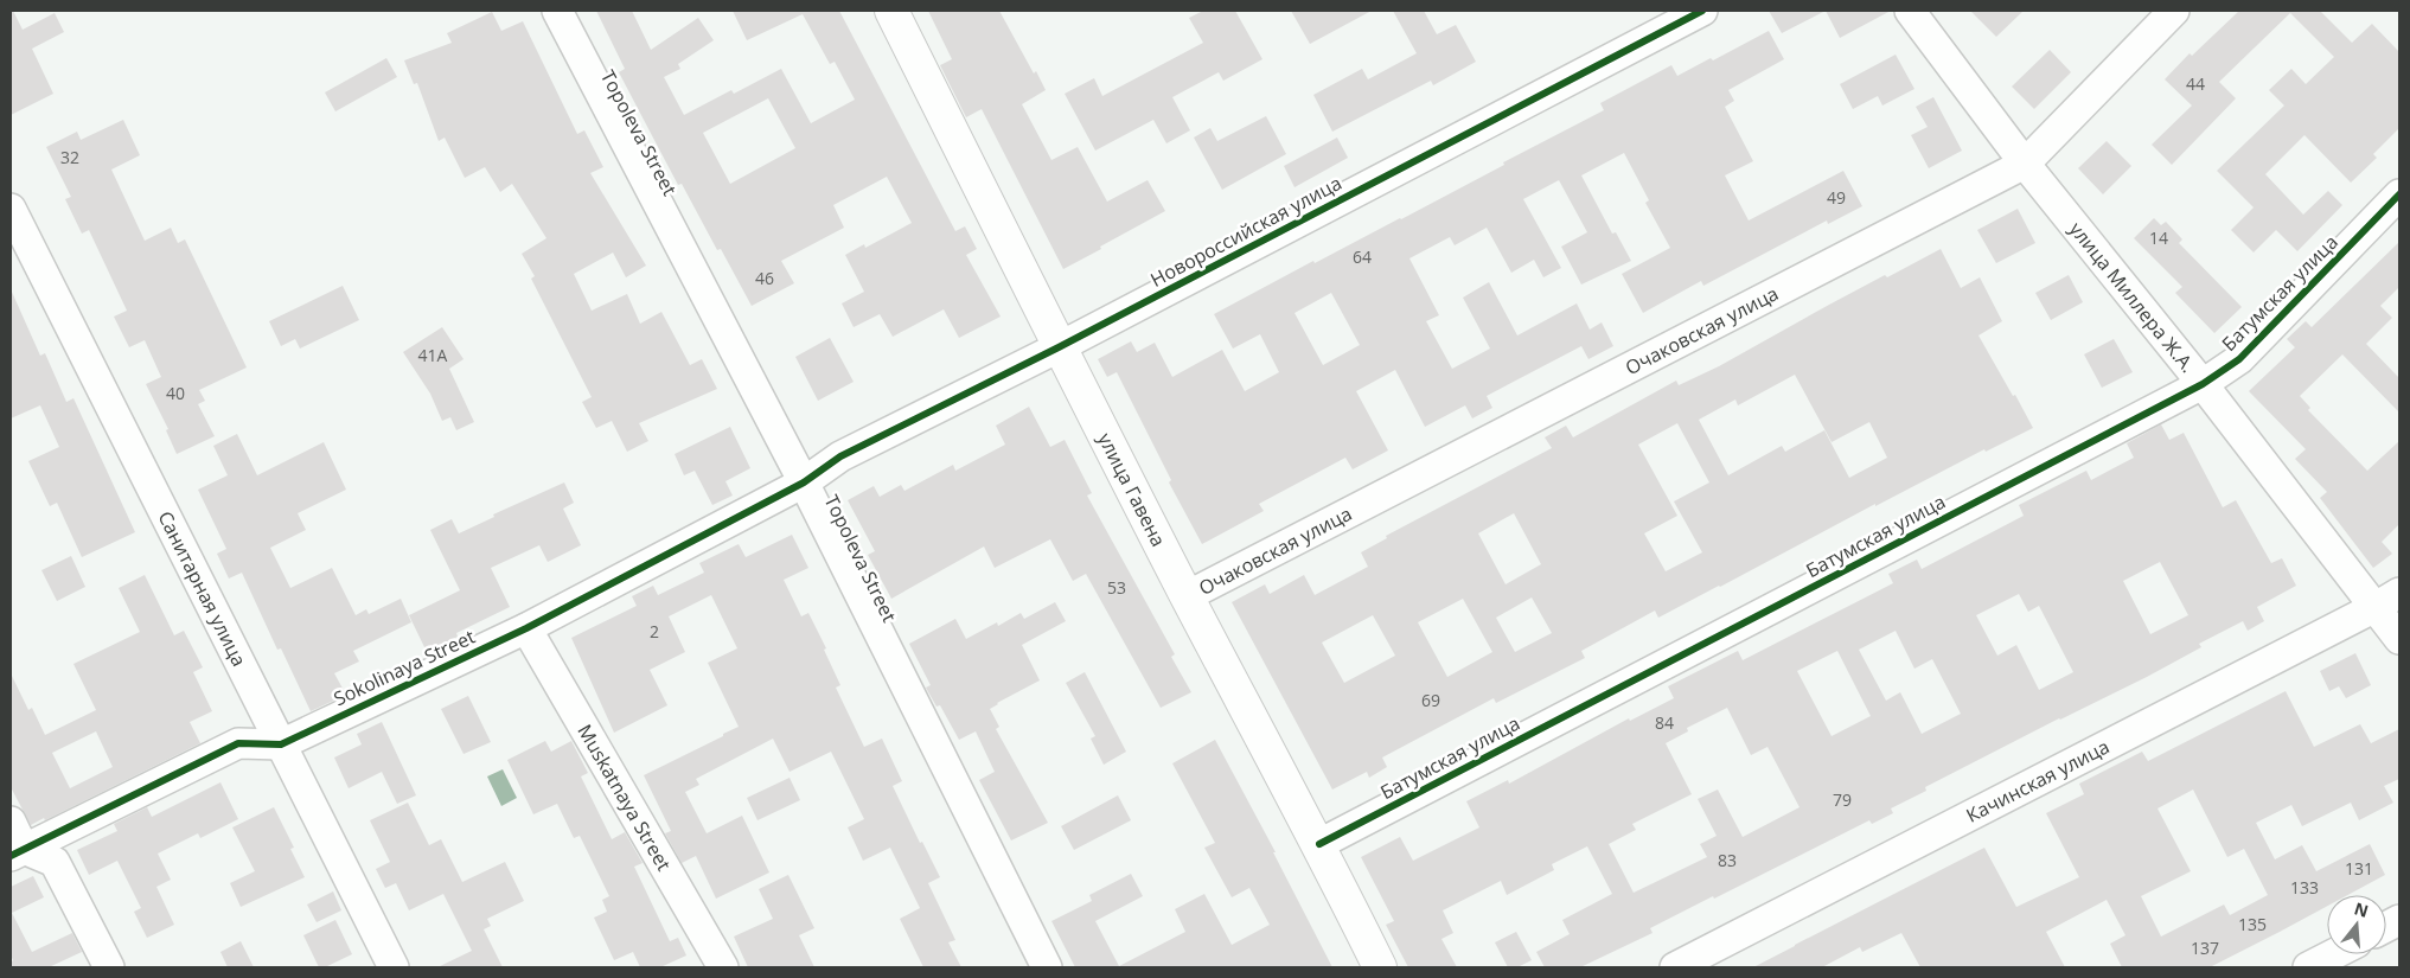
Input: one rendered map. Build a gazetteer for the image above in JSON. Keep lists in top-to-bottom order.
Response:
{
  "streets": {
    "street": [
      "Topoleva Street",
      "Новороссийская улица",
      "Батумская улица",
      "улица Миллера Ж.А.",
      "Очаковская улица",
      "улица Гавена",
      "Санитарная улица",
      "Sokolinaya Street",
      "Качинская улица",
      "Muskatnaya Street"
    ]
  },
  "crossings": [
    ["Topoleva Street", "Новороссийская улица"],
    ["Topoleva Street", "Sokolinaya Street"],
    ["Новороссийская улица", "улица Гавена"],
    ["Новороссийская улица", "Sokolinaya Street"],
    ["Батумская улица", "улица Миллера Ж.А."],
    ["Батумская улица", "улица Гавена"],
    ["улица Миллера Ж.А.", "Очаковская улица"],
    ["улица Миллера Ж.А.", "Качинская улица"],
    ["Очаковская улица", "улица Гавена"],
    ["Санитарная улица", "Sokolinaya Street"],
    ["Sokolinaya Street", "Muskatnaya Street"]
  ],
  "house_numbers": [
    "44",
    "32",
    "49",
    "14",
    "64",
    "46",
    "41А",
    "40",
    "53",
    "2",
    "69",
    "84",
    "79",
    "83",
    "131",
    "133",
    "135",
    "137"
  ],
  "north": "top"
}
